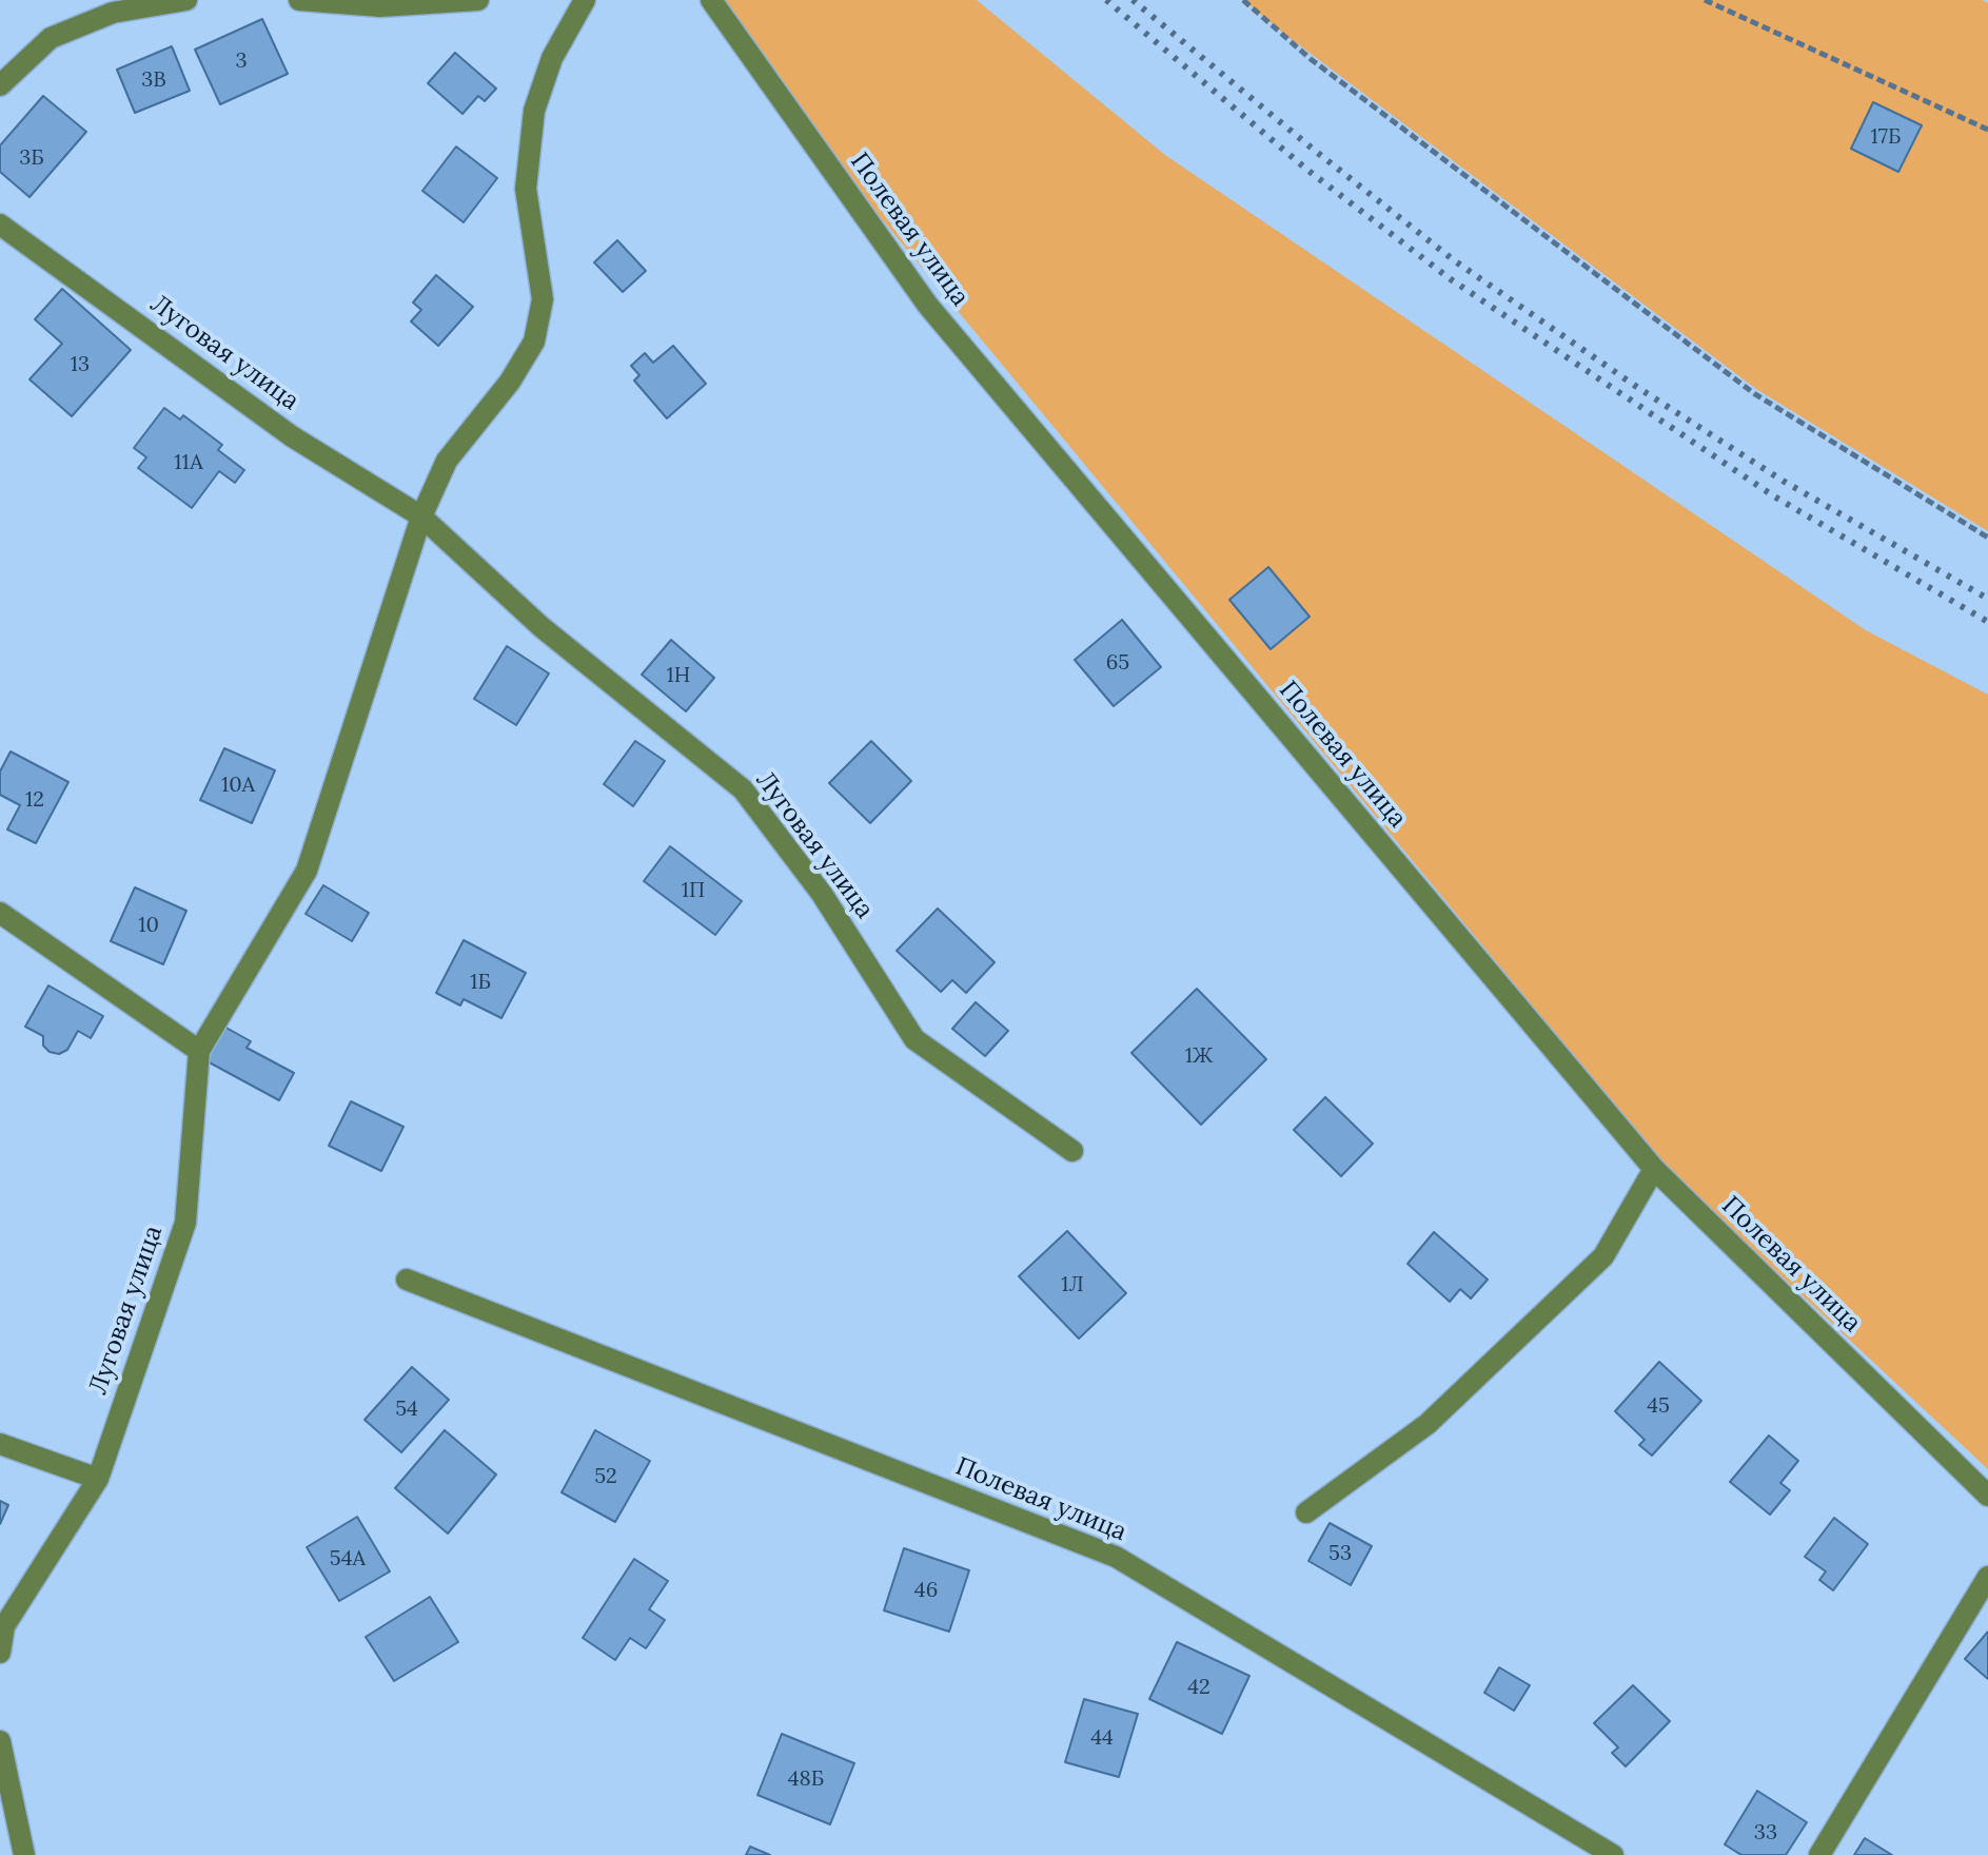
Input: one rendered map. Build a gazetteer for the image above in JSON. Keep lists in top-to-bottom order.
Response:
{
  "streets": {
    "street": ["Полевая улица", "Луговая улица"]
  },
  "house_numbers": [
    "3",
    "3В",
    "17Б",
    "3Б",
    "13",
    "11А",
    "65",
    "1Н",
    "10А",
    "12",
    "1П",
    "10",
    "1Б",
    "1Ж",
    "1Л",
    "45",
    "54",
    "52",
    "53",
    "54А",
    "46",
    "42",
    "44",
    "48Б",
    "33"
  ]
}
